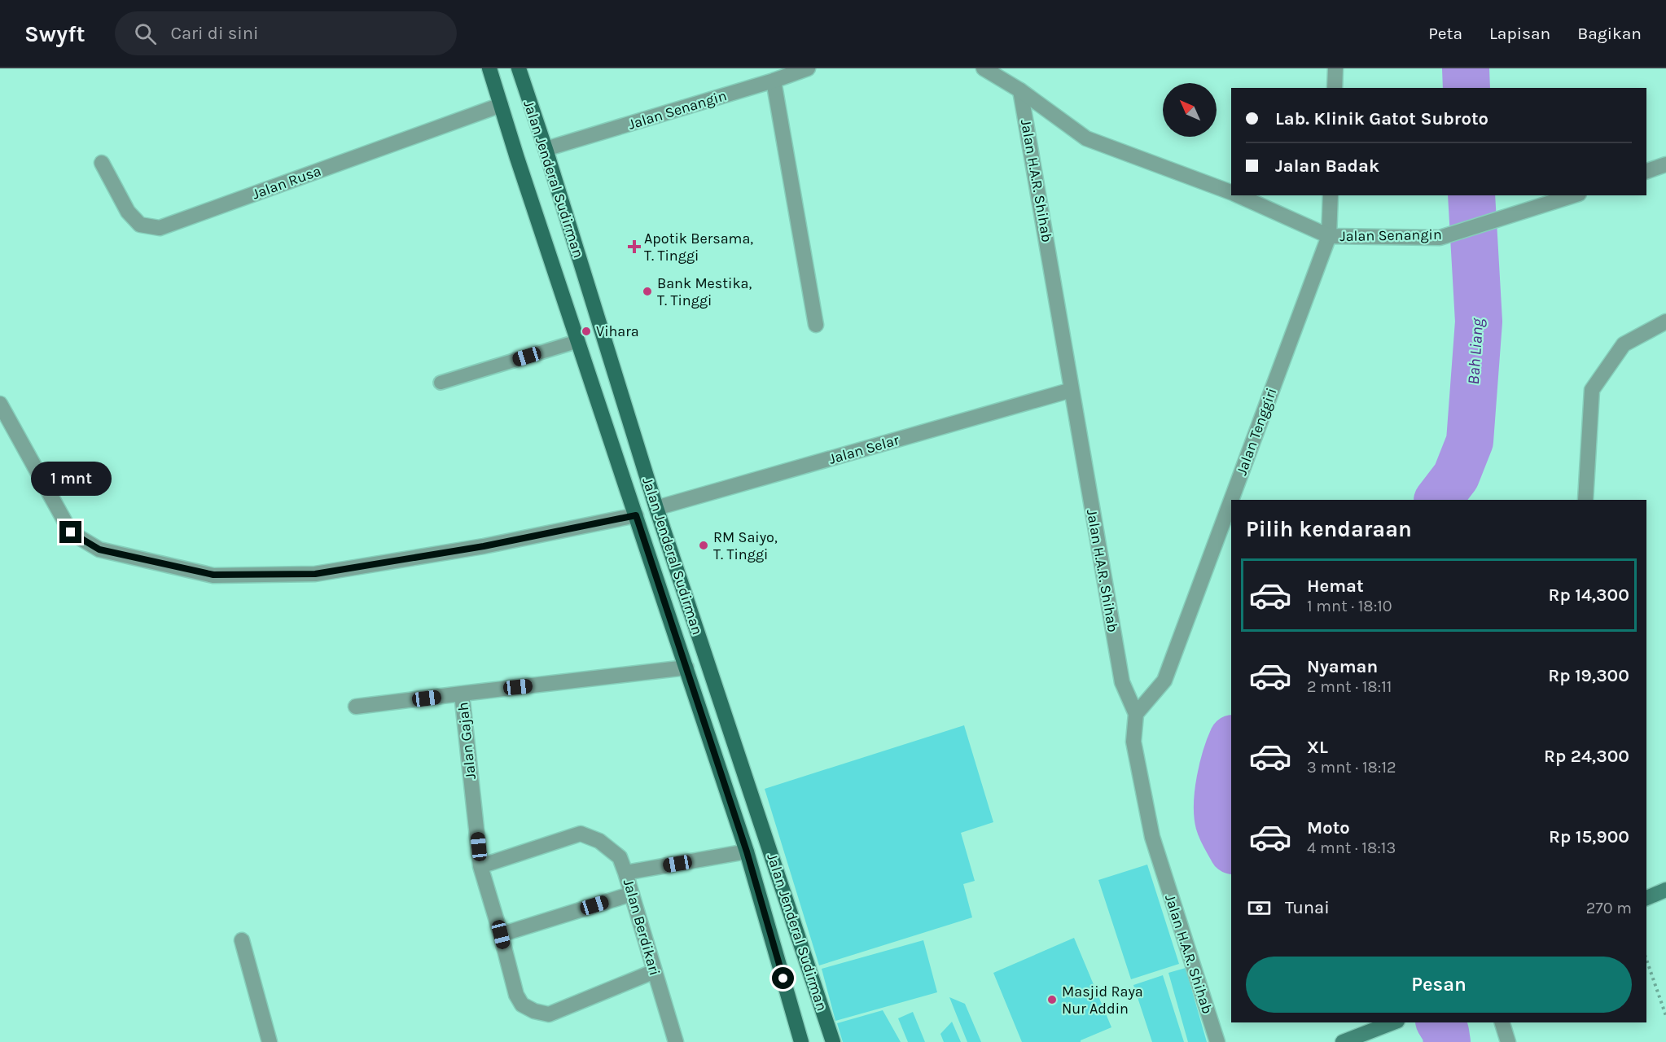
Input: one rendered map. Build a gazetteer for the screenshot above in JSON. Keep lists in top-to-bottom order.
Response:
{
  "streets": {
    "main road": ["Jalan Jenderal Sudirman"],
    "street": [
      "Jalan Senangin",
      "Jalan H.A.R. Shihab",
      "Jalan Rusa",
      "Jalan Tenggiri",
      "Jalan Selar",
      "Jalan Gajah",
      "Jalan Berdikari"
    ]
  },
  "crossings": [
    ["Jalan Senangin", "Jalan Jenderal Sudirman"],
    ["Jalan Senangin", "Jalan H.A.R. Shihab"],
    ["Jalan Senangin", "Jalan Tenggiri"],
    ["Jalan Jenderal Sudirman", "Jalan Rusa"],
    ["Jalan Jenderal Sudirman", "Jalan Selar"],
    ["Jalan Jenderal Sudirman", "Jalan Gajah"],
    ["Jalan Jenderal Sudirman", "Jalan Berdikari"],
    ["Jalan H.A.R. Shihab", "Jalan Tenggiri"],
    ["Jalan H.A.R. Shihab", "Jalan Selar"],
    ["Jalan Gajah", "Jalan Berdikari"]
  ],
  "water": ["Bah Liang"],
  "places": {
    "health": ["Apotik Bersama, T. Tinggi"],
    "other": [
      "Bank Mestika, T. Tinggi",
      "Vihara",
      "RM Saiyo, T. Tinggi",
      "Masjid Raya Nur Addin"
    ]
  },
  "north": "top left",
  "page": {
    "header": "Swyft",
    "search": "Cari di sini",
    "nav": ["Peta", "Lapisan", "Bagikan"],
    "banner": ["Lab. Klinik Gatot Subroto", "Jalan Badak"],
    "bubble": "1 mnt",
    "heading": "Pilih kendaraan",
    "list": [
      {
        "name": "Hemat",
        "note": "1 mnt · 18:10",
        "value": "Rp 14,300"
      },
      {
        "name": "Nyaman",
        "note": "2 mnt · 18:11",
        "value": "Rp 19,300"
      },
      {
        "name": "XL",
        "note": "3 mnt · 18:12",
        "value": "Rp 24,300"
      },
      {
        "name": "Moto",
        "note": "4 mnt · 18:13",
        "value": "Rp 15,900"
      }
    ],
    "pay": ["Tunai", "270 m"],
    "buttons": "Pesan"
  }
}
